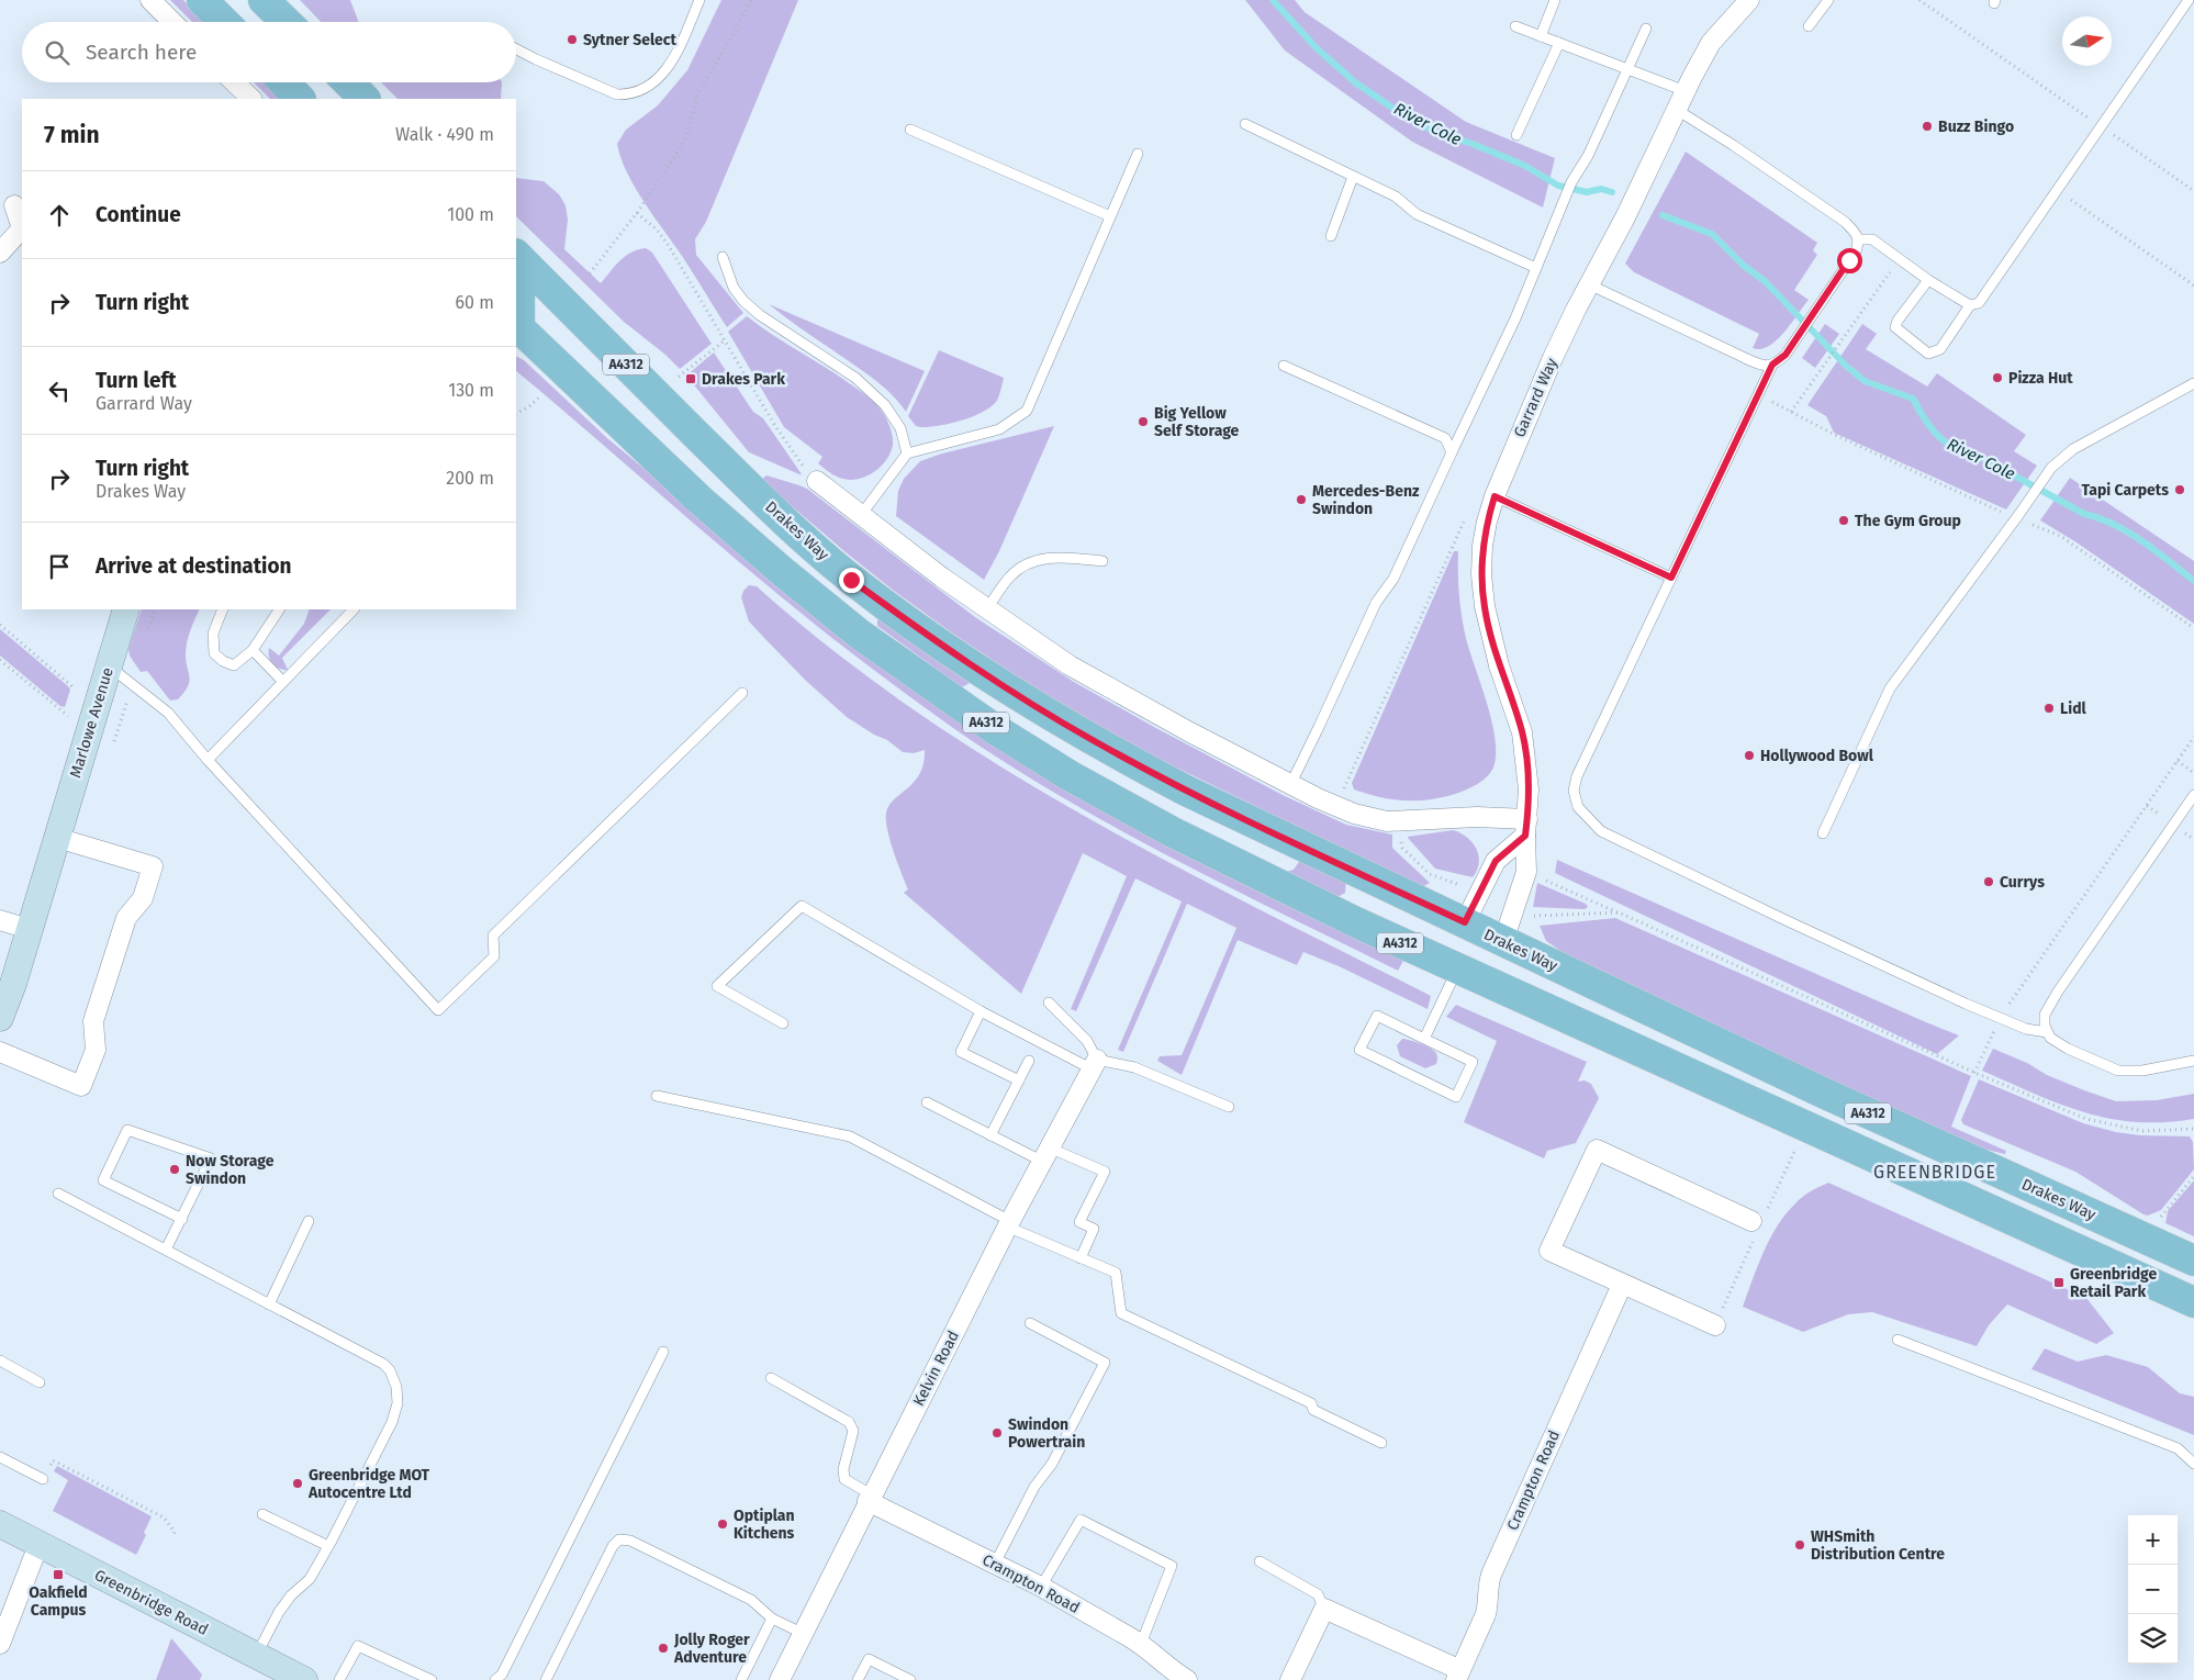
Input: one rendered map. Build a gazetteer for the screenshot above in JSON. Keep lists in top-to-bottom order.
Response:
{
  "streets": {
    "main road": ["A4312", "Drakes Way"],
    "street": [
      "Garrard Way",
      "Marlowe Avenue",
      "Kelvin Road",
      "Crampton Road",
      "Greenbridge Road"
    ]
  },
  "crossings": [
    ["Garrard Way", "Drakes Way"],
    ["Kelvin Road", "Crampton Road"]
  ],
  "districts": ["GREENBRIDGE"],
  "water": ["River Cole"],
  "places": {
    "other": [
      "Sytner Select",
      "Buzz Bingo",
      "Pizza Hut",
      "Big Yellow Self Storage",
      "Tapi Carpets",
      "Mercedes-Benz Swindon",
      "The Gym Group",
      "Lidl",
      "Hollywood Bowl",
      "Currys",
      "Now Storage Swindon",
      "Swindon Powertrain",
      "Greenbridge MOT Autocentre Ltd",
      "Optiplan Kitchens",
      "WHSmith Distribution Centre",
      "Jolly Roger Adventure"
    ],
    "transit": ["Drakes Park", "Greenbridge Retail Park", "Oakfield Campus"]
  },
  "north": "right",
  "page": {
    "search": "Search here",
    "heading": ["7 min", "Walk · 490 m"],
    "list": [
      ["Continue", "100 m"],
      ["Turn right", "60 m"],
      ["Turn left", "Garrard Way", "130 m"],
      ["Turn right", "Drakes Way", "200 m"],
      "Arrive at destination"
    ],
    "map_buttons": ["+", "−"]
  }
}
